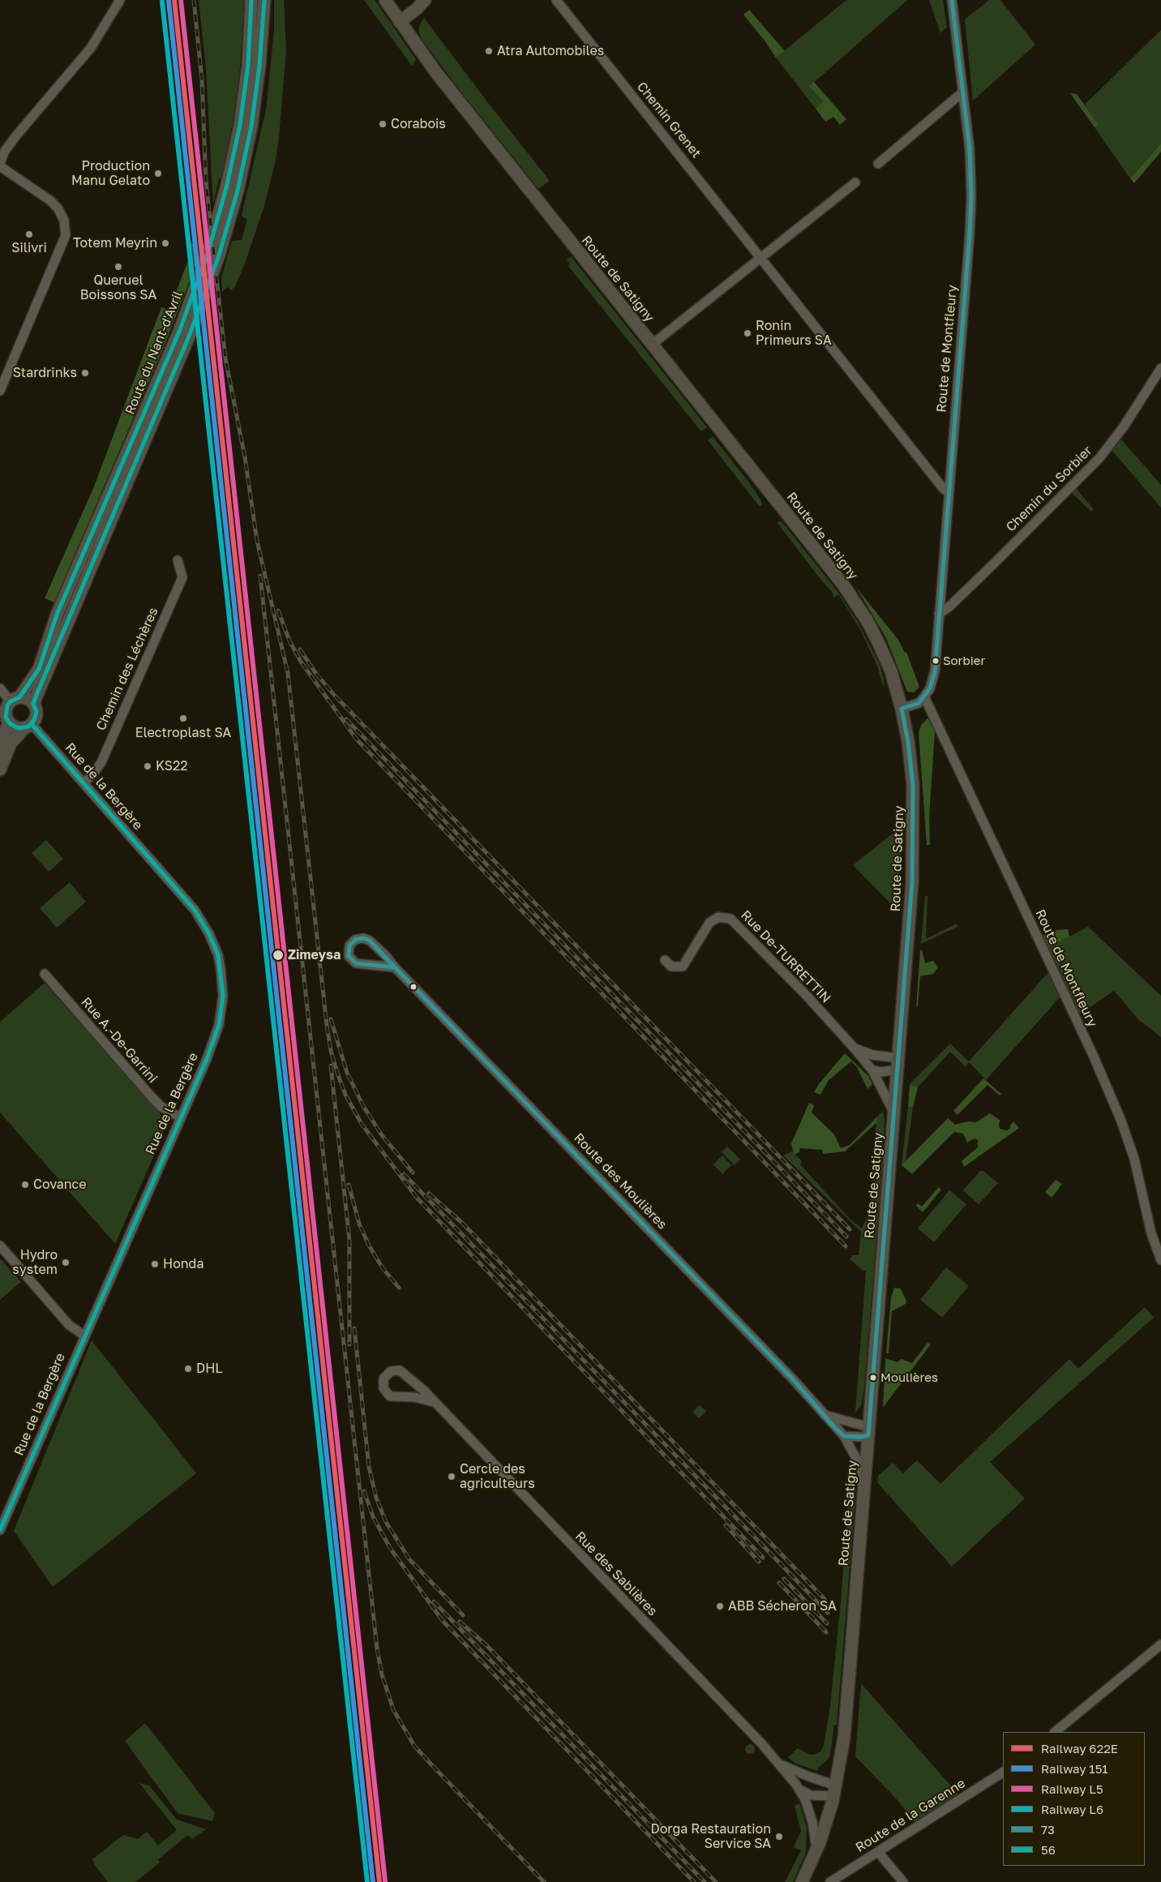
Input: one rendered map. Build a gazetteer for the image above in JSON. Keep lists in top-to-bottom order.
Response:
{
  "streets": {
    "street": [
      "Chemin Grenet",
      "Route de Satigny",
      "Route de Montfleury",
      "Route du Nant-d'Avril",
      "Chemin du Sorbier",
      "Chemin des Léchères",
      "Rue de la Bergère",
      "Rue De-TURRETTIN",
      "Rue A.-De-Garrini",
      "Route des Moulières",
      "Rue des Sablières",
      "Route de la Garenne"
    ]
  },
  "crossings": [
    ["Chemin Grenet", "Route de Montfleury"],
    ["Route de Satigny", "Rue De-TURRETTIN"],
    ["Route de Satigny", "Rue des Sablières"],
    ["Route de Montfleury", "Chemin du Sorbier"],
    ["Route du Nant-d'Avril", "Rue de la Bergère"],
    ["Chemin des Léchères", "Rue de la Bergère"],
    ["Rue de la Bergère", "Rue A.-De-Garrini"]
  ],
  "places": [
    "Atra Automobiles",
    "Corabois",
    "Production Manu Gelato",
    "Silivri",
    "Totem Meyrin",
    "Queruel Boissons SA",
    "Ronin Primeurs SA",
    "Stardrinks",
    "Sorbier",
    "Electroplast SA",
    "KS22",
    "Zimeysa",
    "Covance",
    "Hydro system",
    "Honda",
    "DHL",
    "Moulières",
    "Cercle des agriculteurs",
    "ABB Sécheron SA",
    "Dorga Restauration Service SA"
  ],
  "lines": [
    "rail line 622E",
    "rail line L5",
    "transit line 73",
    "transit line 56",
    "rail line 151",
    "rail line L6"
  ],
  "legend": [
    "Railway 622E",
    "Railway 151",
    "Railway L5",
    "Railway L6",
    "73",
    "56"
  ]
}
